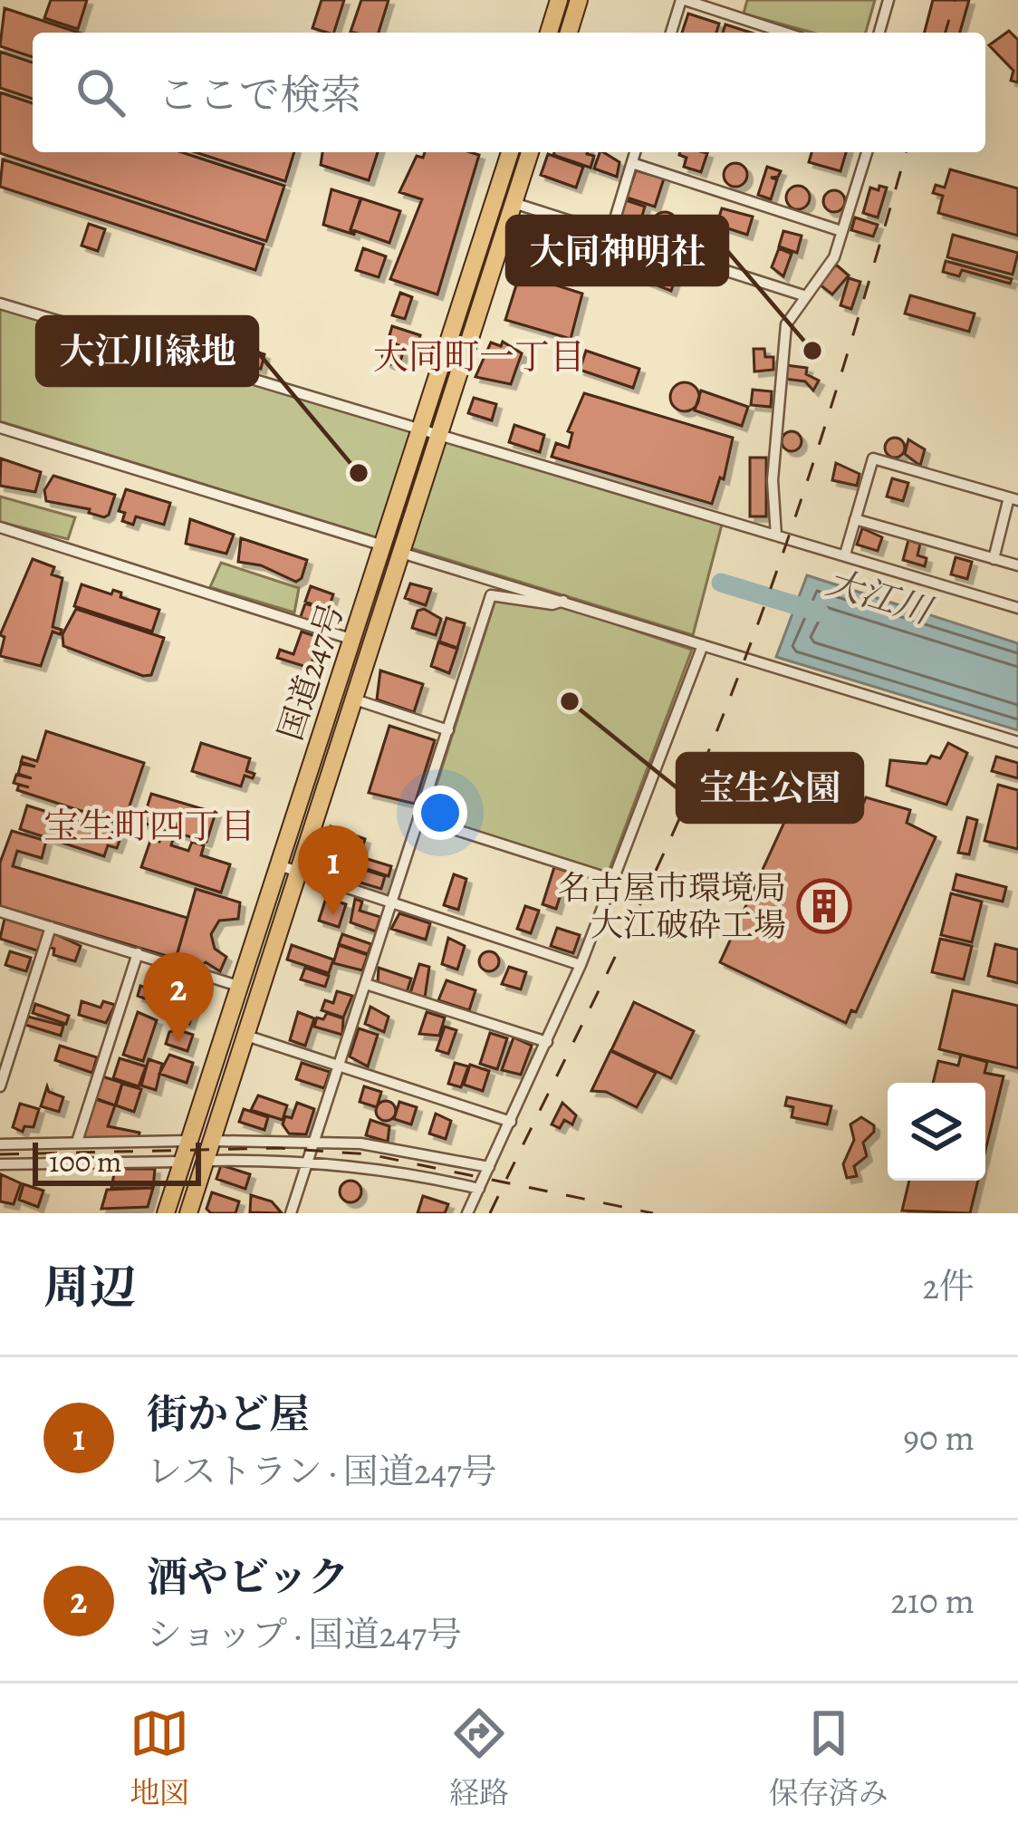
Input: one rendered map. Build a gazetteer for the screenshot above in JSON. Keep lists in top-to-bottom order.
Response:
{
  "streets": {
    "highway": ["国道247号"]
  },
  "districts": ["大同町一丁目", "宝生町四丁目"],
  "water": ["大江川"],
  "places": {
    "other": ["大同神明社", "大江川緑地", "宝生公園"],
    "building": ["名古屋市環境局 大江破砕工場"]
  },
  "scale_bar": "100 m",
  "page": {
    "search": "ここで検索",
    "pins": ["1", "2"],
    "scale": "100 m",
    "heading": ["周辺", "2件"],
    "list": [
      {
        "mark": "1",
        "name": "街かど屋",
        "note": "レストラン · 国道247号",
        "value": "90 m"
      },
      {
        "mark": "2",
        "name": "酒やビック",
        "note": "ショップ · 国道247号",
        "value": "210 m"
      }
    ],
    "nav": ["地図", "経路", "保存済み"]
  }
}
